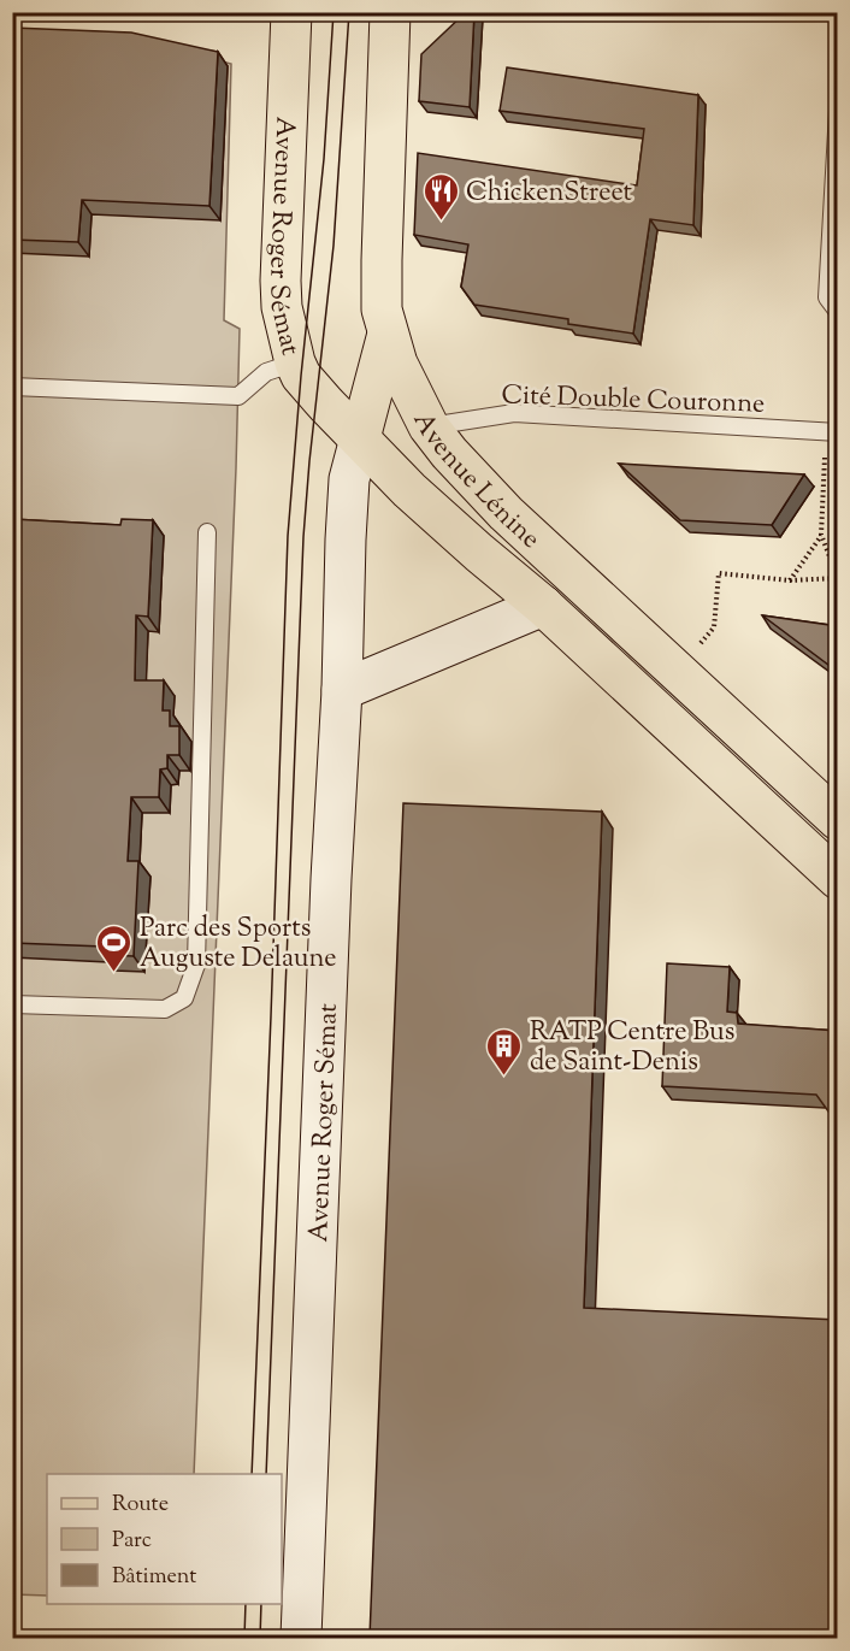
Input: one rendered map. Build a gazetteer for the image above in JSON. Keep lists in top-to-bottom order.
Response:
{
  "streets": {
    "main road": ["Avenue Roger Sémat", "Avenue Lénine"],
    "lane": ["Cité Double Couronne"]
  },
  "crossings": [
    ["Avenue Roger Sémat", "Avenue Lénine"],
    ["Cité Double Couronne", "Avenue Lénine"]
  ],
  "places": {
    "restaurant": ["ChickenStreet"],
    "sports": ["Parc des Sports Auguste Delaune"],
    "building": ["RATP Centre Bus de Saint-Denis"]
  },
  "legend": ["Route", "Parc", "Bâtiment"]
}
